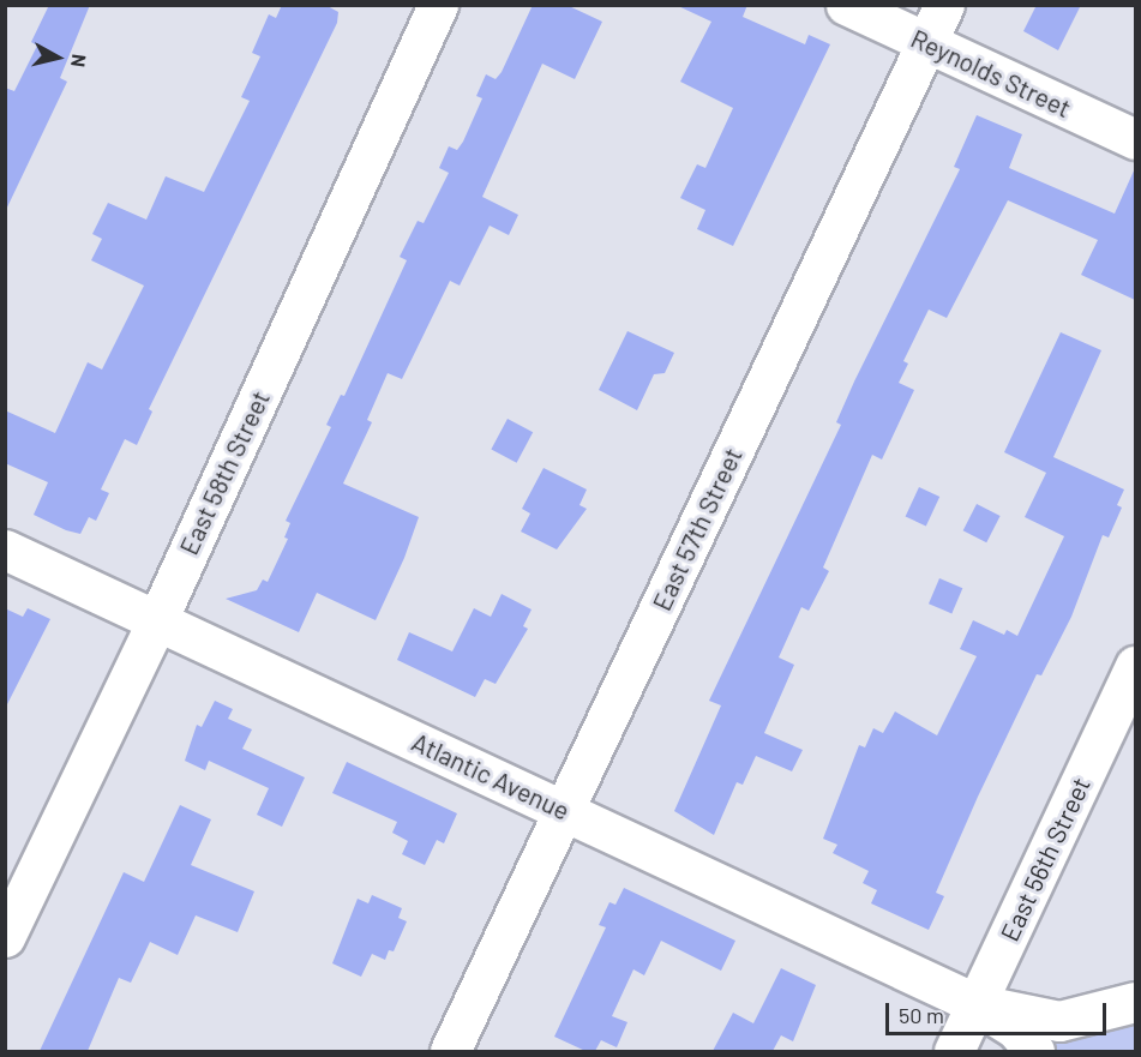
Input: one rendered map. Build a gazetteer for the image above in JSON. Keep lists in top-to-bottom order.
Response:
{
  "streets": {
    "street": [
      "Reynolds Street",
      "East 58th Street",
      "East 57th Street",
      "Atlantic Avenue",
      "East 56th Street"
    ]
  },
  "crossings": [
    ["Reynolds Street", "East 57th Street"],
    ["East 58th Street", "Atlantic Avenue"],
    ["East 57th Street", "Atlantic Avenue"],
    ["Atlantic Avenue", "East 56th Street"]
  ],
  "scale_bar": "50 m",
  "north": "right"
}
